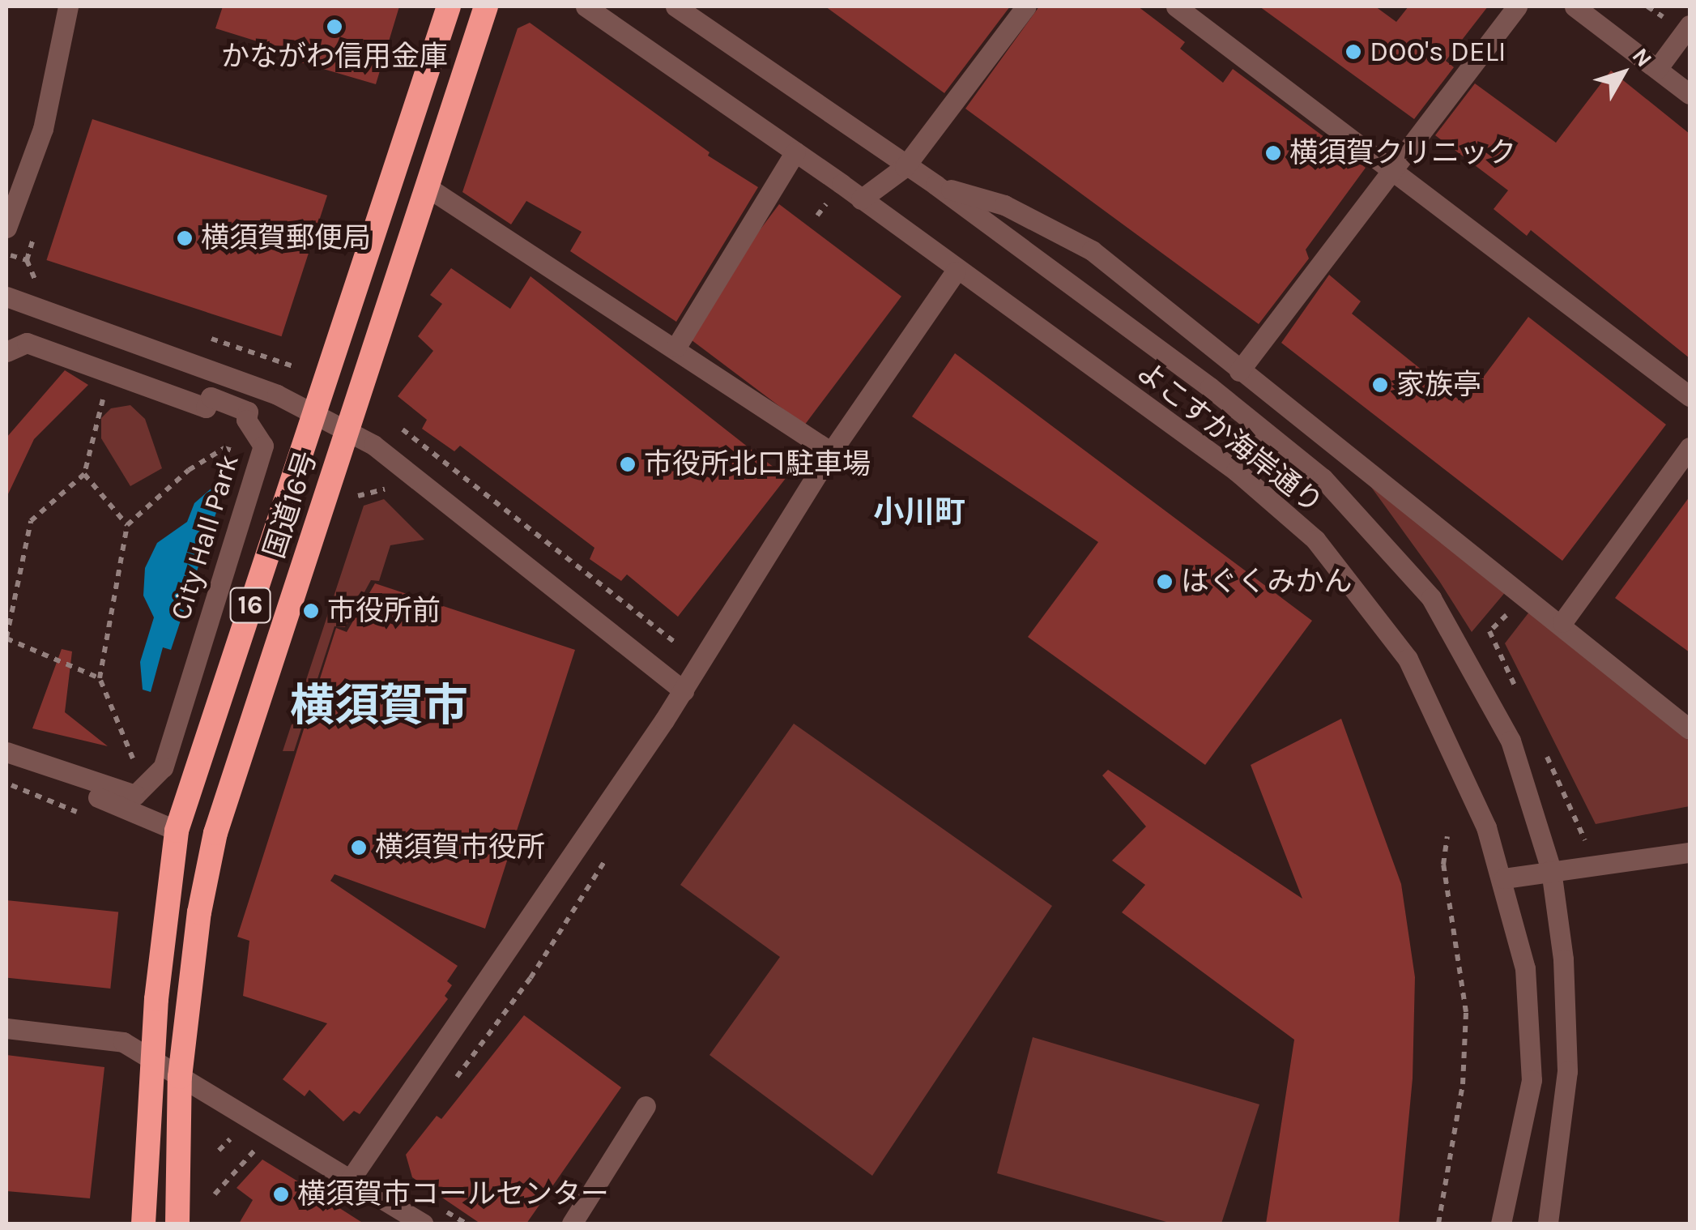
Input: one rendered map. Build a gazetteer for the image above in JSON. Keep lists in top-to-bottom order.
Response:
{
  "streets": {
    "highway": ["国道16号", "16"],
    "street": ["よこすか海岸通り", "City Hall Park"]
  },
  "districts": ["小川町", "横須賀市"],
  "places": [
    "かながわ信用金庫",
    "DOO's DELI",
    "横須賀クリニック",
    "横須賀郵便局",
    "家族亭",
    "市役所北口駐車場",
    "はぐくみかん",
    "市役所前",
    "横須賀市役所",
    "横須賀市コールセンター"
  ],
  "north": "top right"
}
